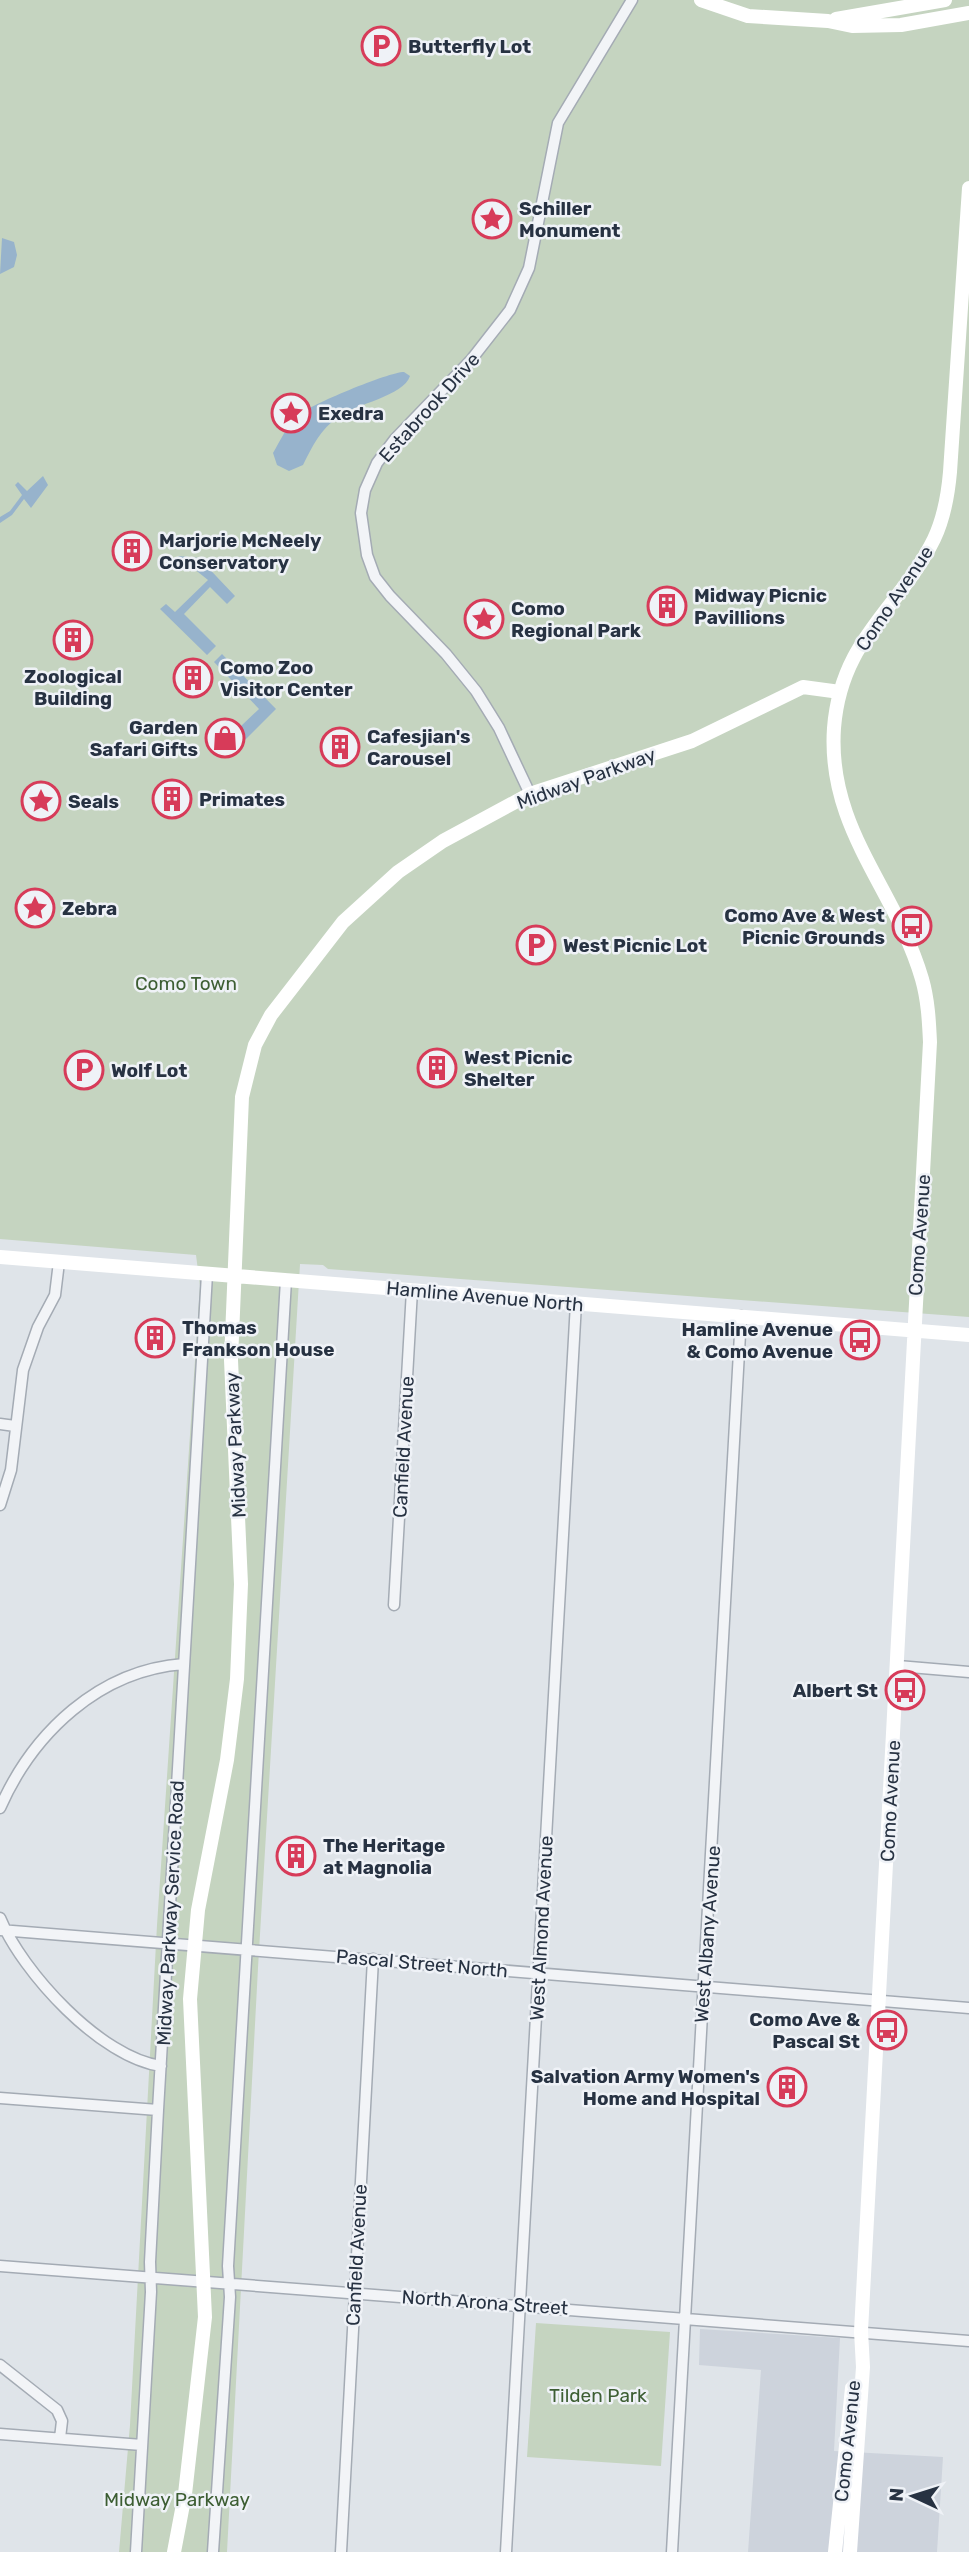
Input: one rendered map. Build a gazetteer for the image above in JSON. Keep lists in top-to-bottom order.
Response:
{
  "streets": {
    "street": [
      "Estabrook Drive",
      "Como Avenue",
      "Midway Parkway",
      "Hamline Avenue North",
      "Canfield Avenue",
      "Midway Parkway Service Road",
      "West Almond Avenue",
      "West Albany Avenue",
      "Pascal Street North",
      "North Arona Street"
    ]
  },
  "crossings": [
    ["Estabrook Drive", "Midway Parkway"],
    ["Como Avenue", "Midway Parkway"],
    ["Como Avenue", "Hamline Avenue North"],
    ["Como Avenue", "Pascal Street North"],
    ["Como Avenue", "North Arona Street"],
    ["Midway Parkway", "Hamline Avenue North"],
    ["Midway Parkway", "Pascal Street North"],
    ["Midway Parkway", "North Arona Street"],
    ["Hamline Avenue North", "Canfield Avenue"],
    ["Hamline Avenue North", "Midway Parkway Service Road"],
    ["Hamline Avenue North", "West Almond Avenue"],
    ["Hamline Avenue North", "West Albany Avenue"],
    ["Canfield Avenue", "Pascal Street North"],
    ["Canfield Avenue", "North Arona Street"],
    ["Midway Parkway Service Road", "Pascal Street North"],
    ["Midway Parkway Service Road", "North Arona Street"],
    ["West Almond Avenue", "Pascal Street North"],
    ["West Almond Avenue", "North Arona Street"],
    ["West Albany Avenue", "Pascal Street North"],
    ["West Albany Avenue", "North Arona Street"]
  ],
  "parks": ["Como Town", "Tilden Park", "Midway Parkway"],
  "places": {
    "parking": ["Butterfly Lot", "West Picnic Lot", "Wolf Lot"],
    "place": [
      "Schiller Monument",
      "Exedra",
      "Como Regional Park",
      "Seals",
      "Zebra"
    ],
    "building": [
      "Marjorie McNeely Conservatory",
      "Midway Picnic Pavillions",
      "Zoological Building",
      "Como Zoo Visitor Center",
      "Cafesjian's Carousel",
      "Primates",
      "West Picnic Shelter",
      "Thomas Frankson House",
      "The Heritage at Magnolia",
      "Salvation Army Women's Home and Hospital"
    ],
    "shop": ["Garden Safari Gifts"],
    "bus stop": [
      "Como Ave & West Picnic Grounds",
      "Hamline Avenue & Como Avenue",
      "Albert St",
      "Como Ave & Pascal St"
    ]
  },
  "north": "left"
}
